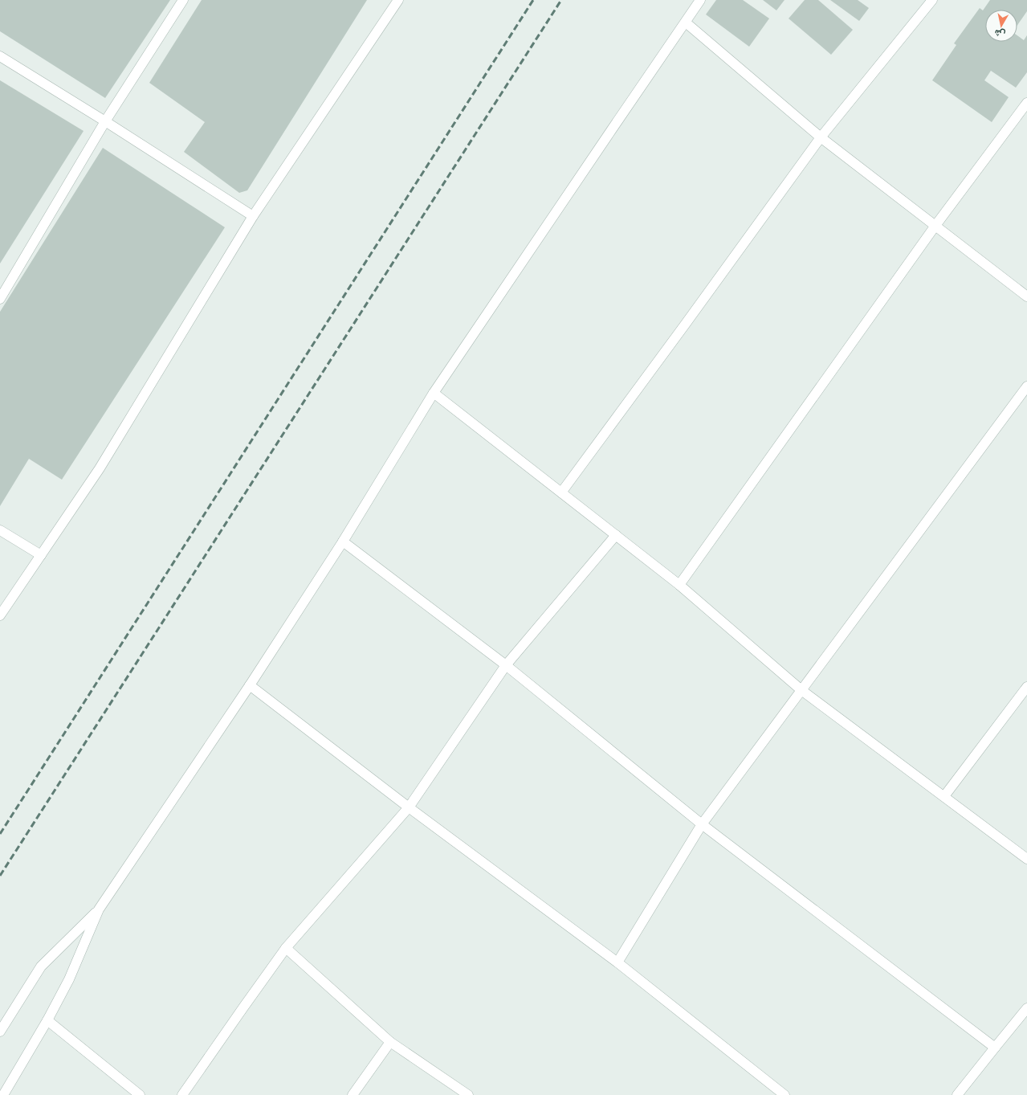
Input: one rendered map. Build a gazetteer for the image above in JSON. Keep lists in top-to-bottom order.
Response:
{
  "north": "bottom"
}
